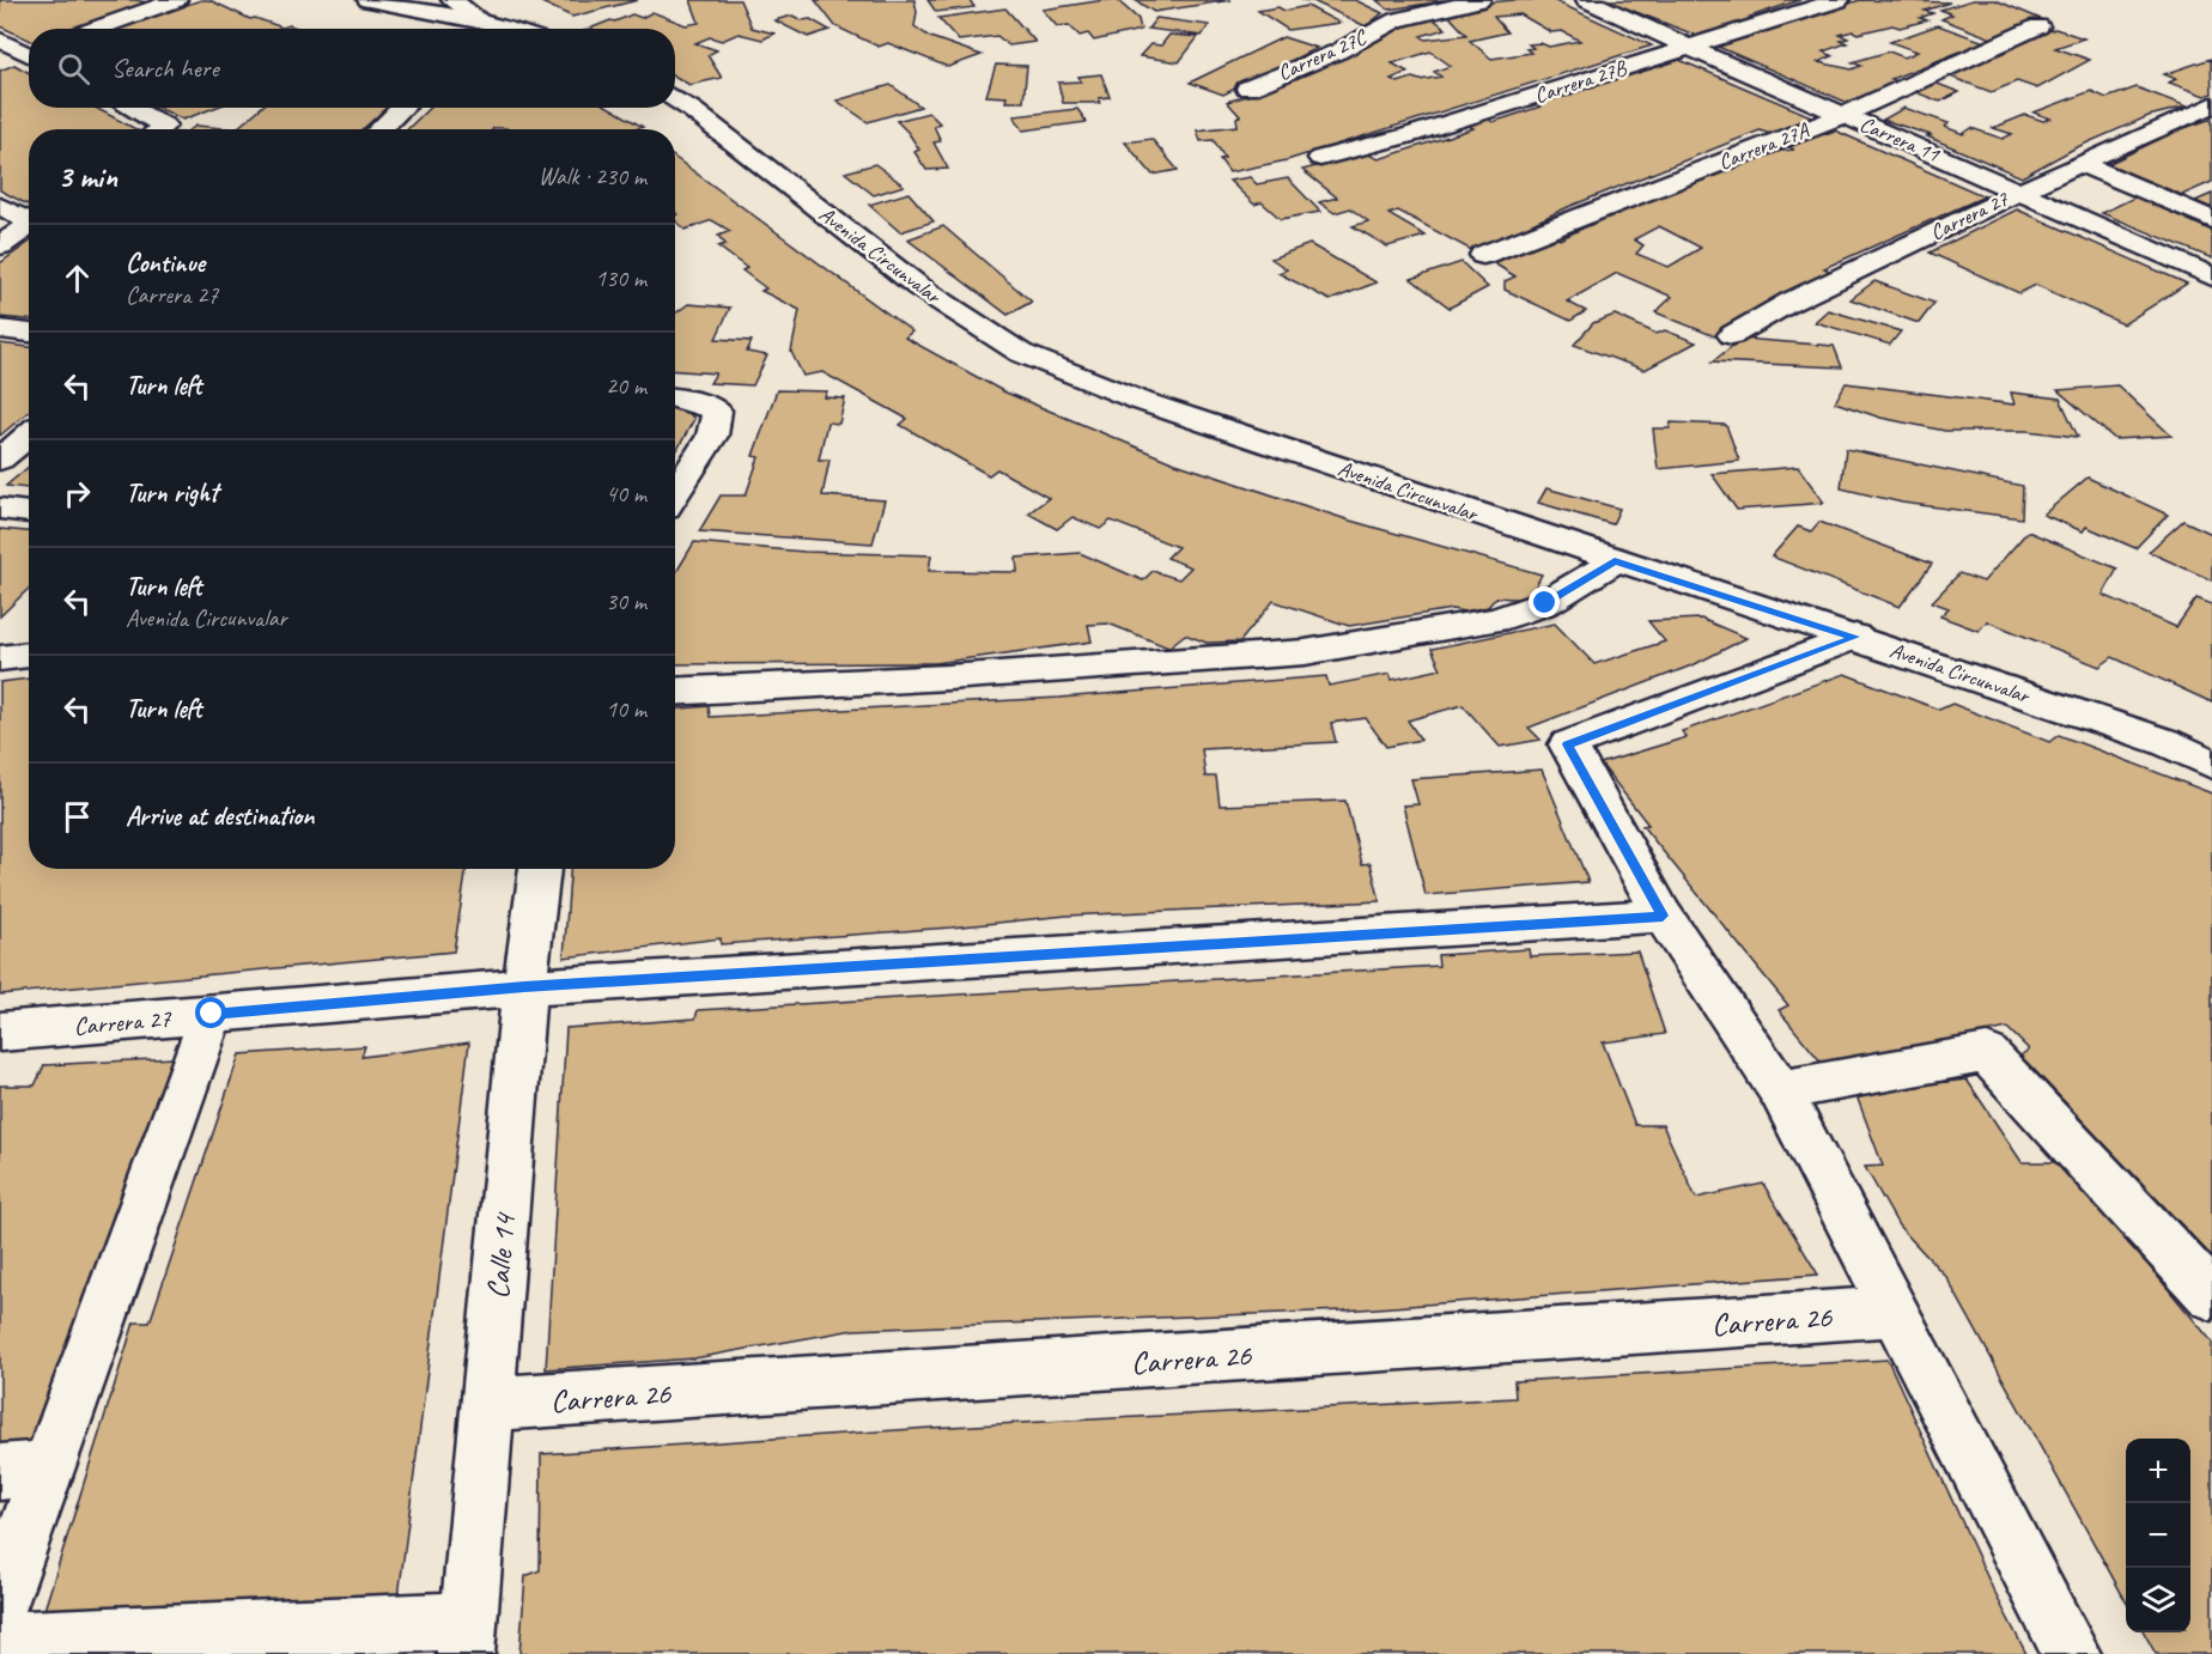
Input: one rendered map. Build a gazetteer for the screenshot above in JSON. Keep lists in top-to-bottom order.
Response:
{
  "streets": {
    "street": [
      "Carrera 27C",
      "Carrera 27B",
      "Carrera 11",
      "Carrera 27A",
      "Carrera 27",
      "Avenida Circunvalar",
      "Calle 14",
      "Carrera 26"
    ]
  },
  "crossings": [
    ["Carrera 27B", "Carrera 11"],
    ["Carrera 11", "Carrera 27A"],
    ["Carrera 11", "Carrera 27"],
    ["Carrera 27", "Calle 14"],
    ["Calle 14", "Carrera 26"]
  ],
  "page": {
    "search": "Search here",
    "heading": ["3 min", "Walk · 230 m"],
    "list": [
      ["Continue", "Carrera 27", "130 m"],
      ["Turn left", "20 m"],
      ["Turn right", "40 m"],
      ["Turn left", "Avenida Circunvalar", "30 m"],
      ["Turn left", "10 m"],
      "Arrive at destination"
    ],
    "map_buttons": ["+", "−"]
  }
}
